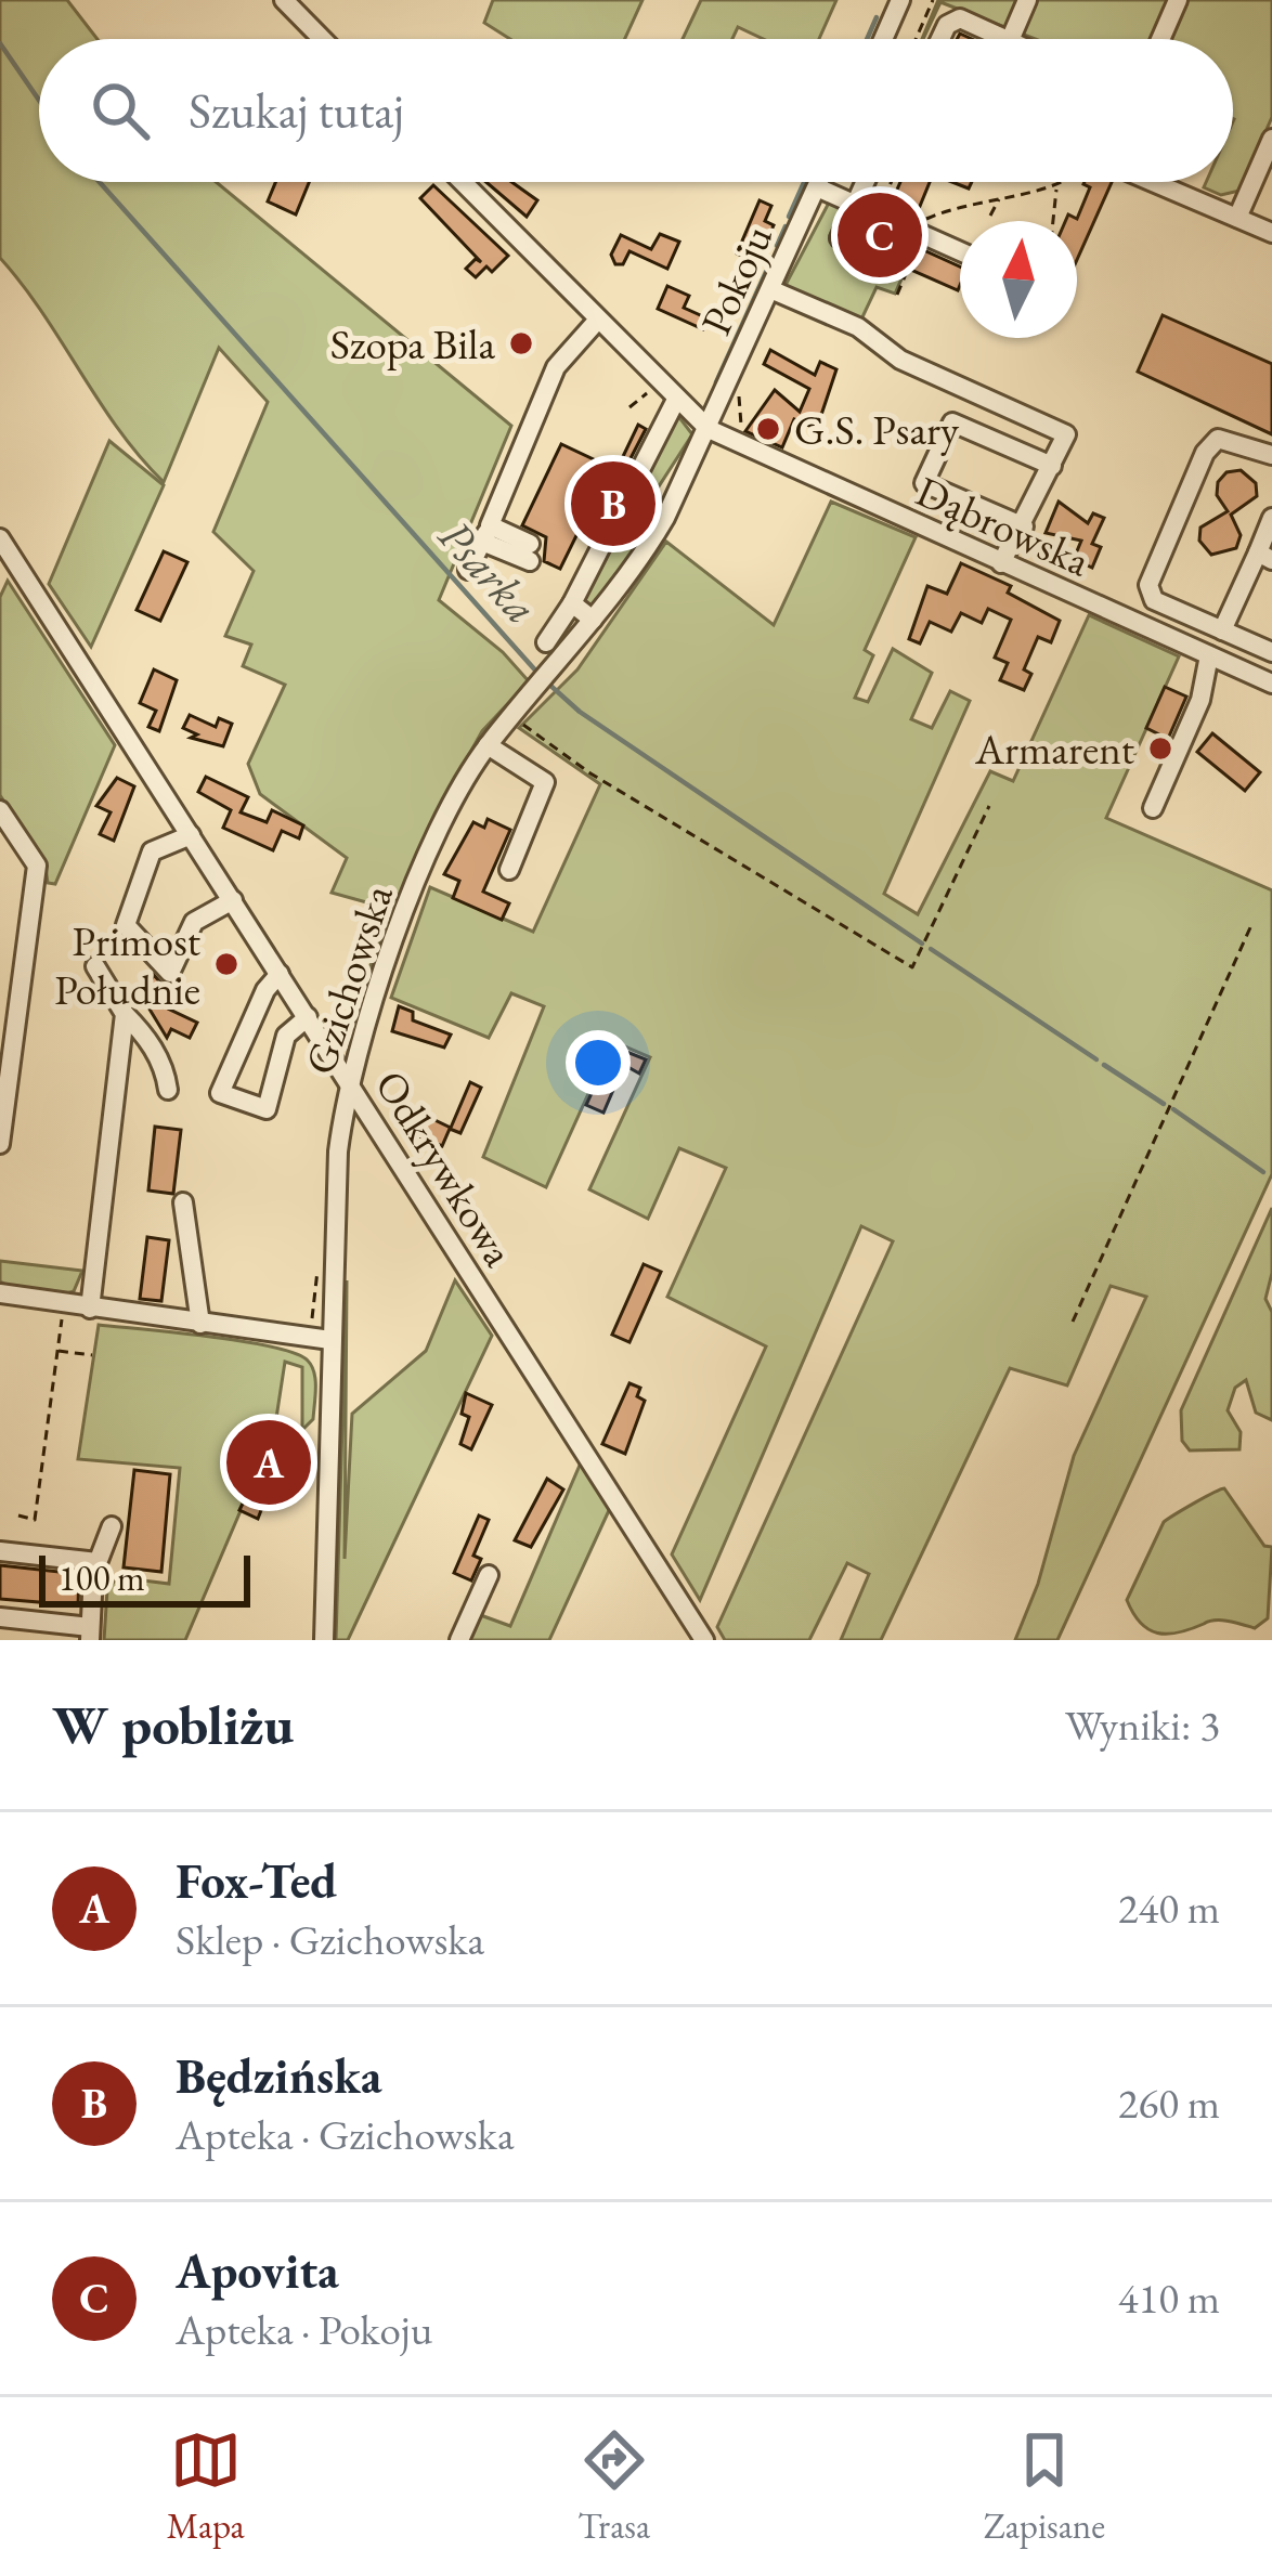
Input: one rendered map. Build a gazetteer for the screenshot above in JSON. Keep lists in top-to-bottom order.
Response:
{
  "streets": {
    "street": [
      "Pokoju",
      "Dąbrowska",
      "Gzichowska",
      "Odkrywkowa"
    ]
  },
  "crossings": [
    ["Pokoju", "Dąbrowska"],
    ["Pokoju", "Gzichowska"],
    ["Dąbrowska", "Gzichowska"],
    ["Gzichowska", "Odkrywkowa"]
  ],
  "water": ["Psarka"],
  "places": [
    "Szopa Bila",
    "G.S. Psary",
    "Armarent",
    "Primost Południe"
  ],
  "scale_bar": "100 m",
  "north": "top",
  "page": {
    "search": "Szukaj tutaj",
    "pins": ["C", "B", "A"],
    "scale": "100 m",
    "heading": ["W pobliżu", "Wyniki: 3"],
    "list": [
      {
        "mark": "A",
        "name": "Fox-Ted",
        "note": "Sklep · Gzichowska",
        "value": "240 m"
      },
      {
        "mark": "B",
        "name": "Będzińska",
        "note": "Apteka · Gzichowska",
        "value": "260 m"
      },
      {
        "mark": "C",
        "name": "Apovita",
        "note": "Apteka · Pokoju",
        "value": "410 m"
      }
    ],
    "nav": ["Mapa", "Trasa", "Zapisane"]
  }
}
